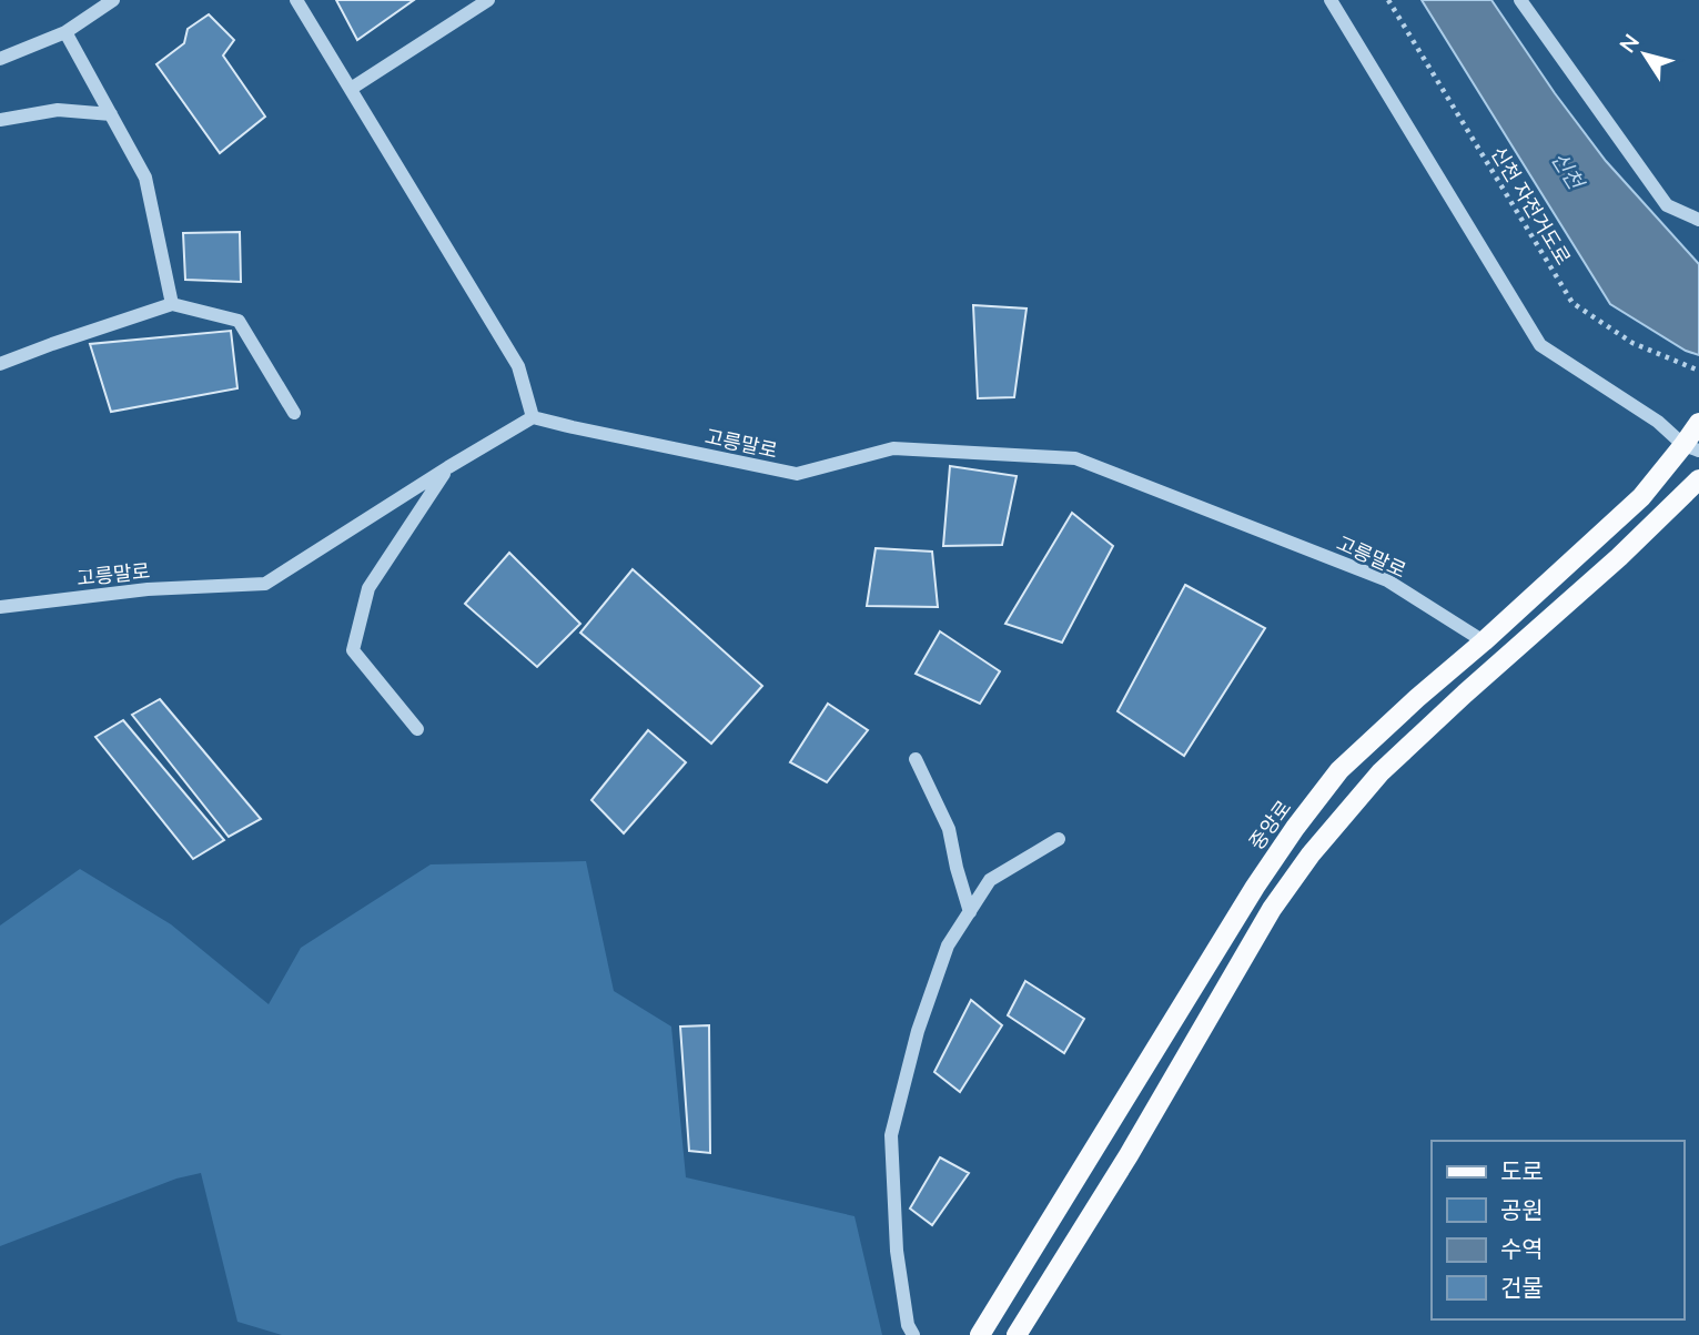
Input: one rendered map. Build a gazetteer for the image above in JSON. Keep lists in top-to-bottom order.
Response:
{
  "streets": {
    "main road": ["중앙로"],
    "street": ["고릉말로"],
    "path": ["신천 자전거도로"]
  },
  "crossings": [
    ["고릉말로", "중앙로"]
  ],
  "water": ["신천"],
  "legend": [
    "도로",
    "공원",
    "수역",
    "건물"
  ],
  "north": "top left"
}
